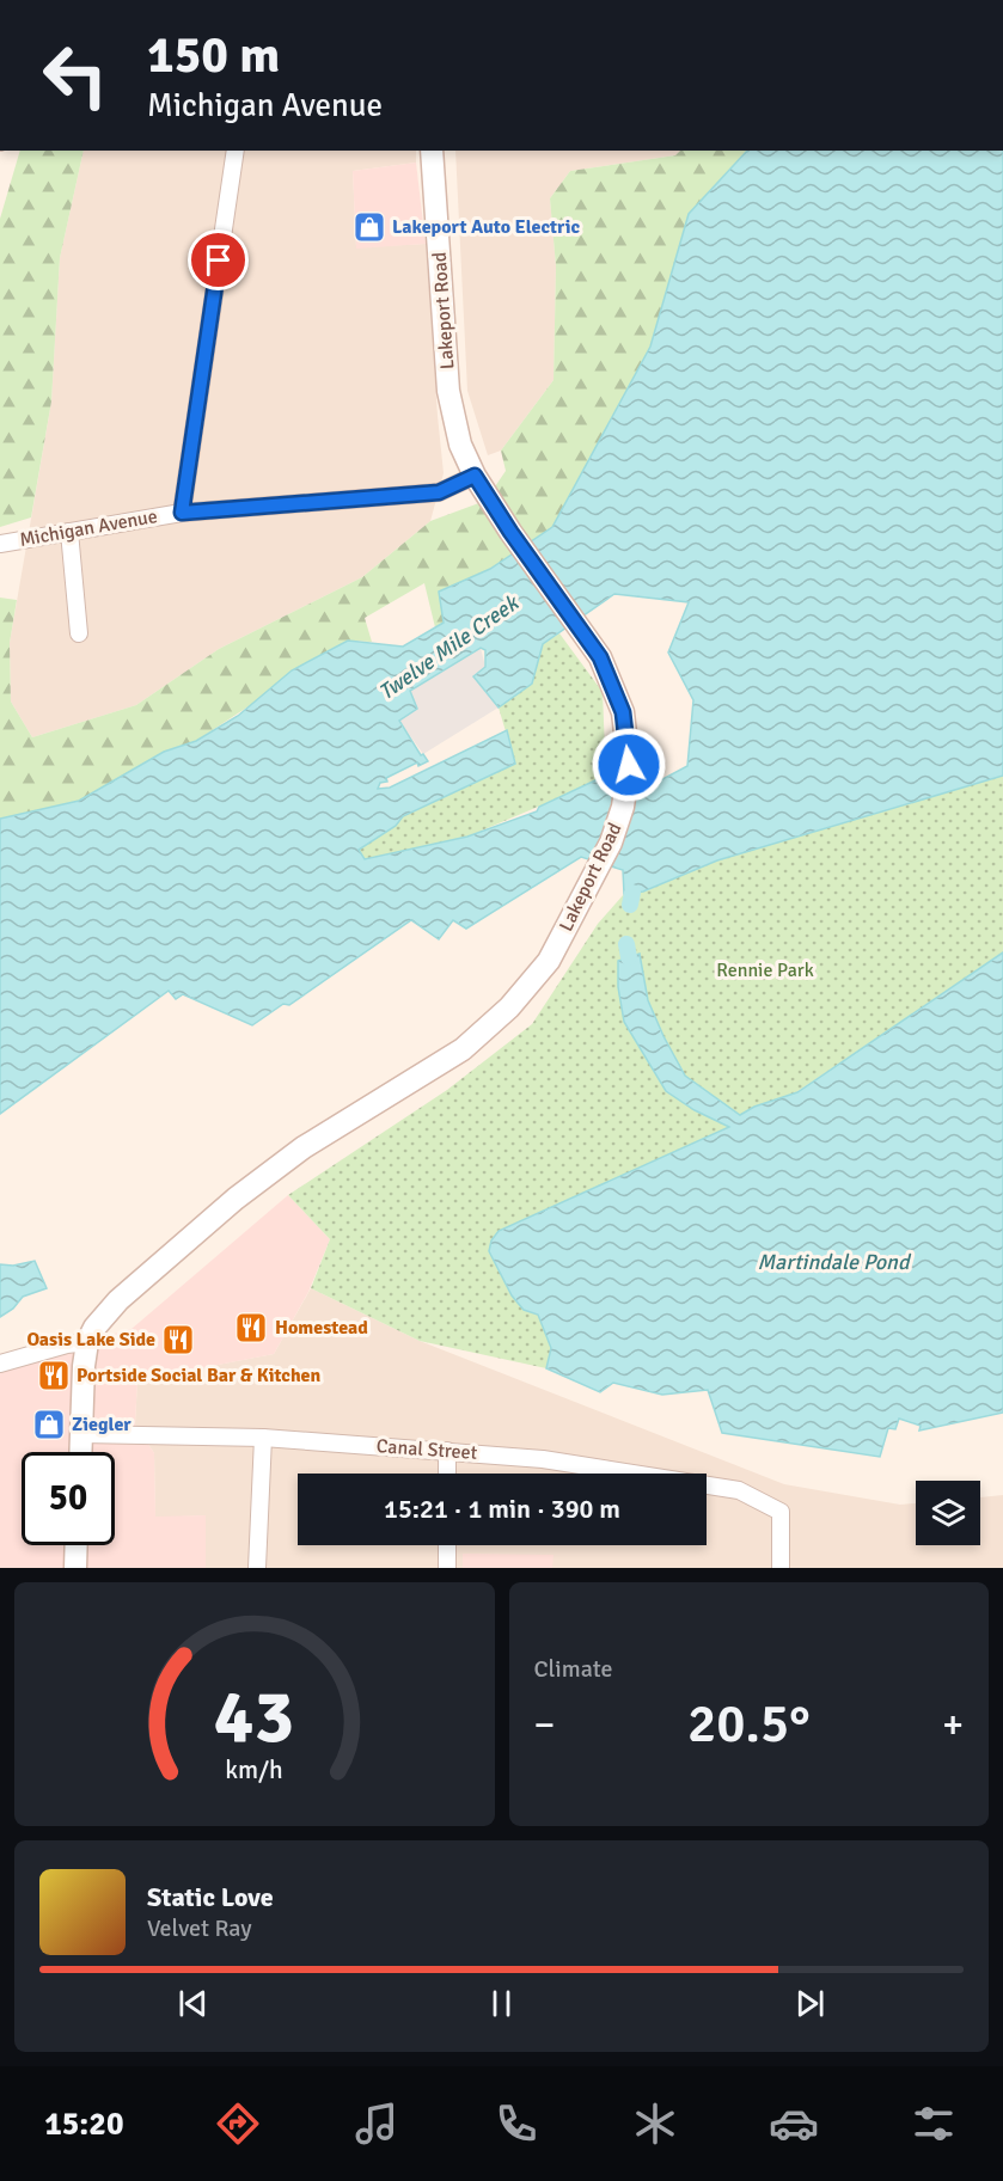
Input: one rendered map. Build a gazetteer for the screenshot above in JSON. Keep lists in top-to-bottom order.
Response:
{
  "streets": {
    "main road": ["Lakeport Road"],
    "street": ["Michigan Avenue", "Canal Street"]
  },
  "crossings": [
    ["Lakeport Road", "Michigan Avenue"]
  ],
  "water": ["Twelve Mile Creek", "Martindale Pond"],
  "parks": ["Rennie Park"],
  "places": {
    "shop": ["Lakeport Auto Electric", "Ziegler"],
    "restaurant": ["Homestead", "Oasis Lake Side", "Portside Social Bar & Kitchen"]
  },
  "page": {
    "turn": ["150 m", "Michigan Avenue"],
    "limit": "50",
    "trip": "15:21 · 1 min · 390 m",
    "tile": "Climate",
    "heat": ["−", "20.5°", "+"],
    "song": ["Static Love", "Velvet Ray"],
    "tabs": "15:20",
    "gauge": ["43", "km/h"]
  }
}
